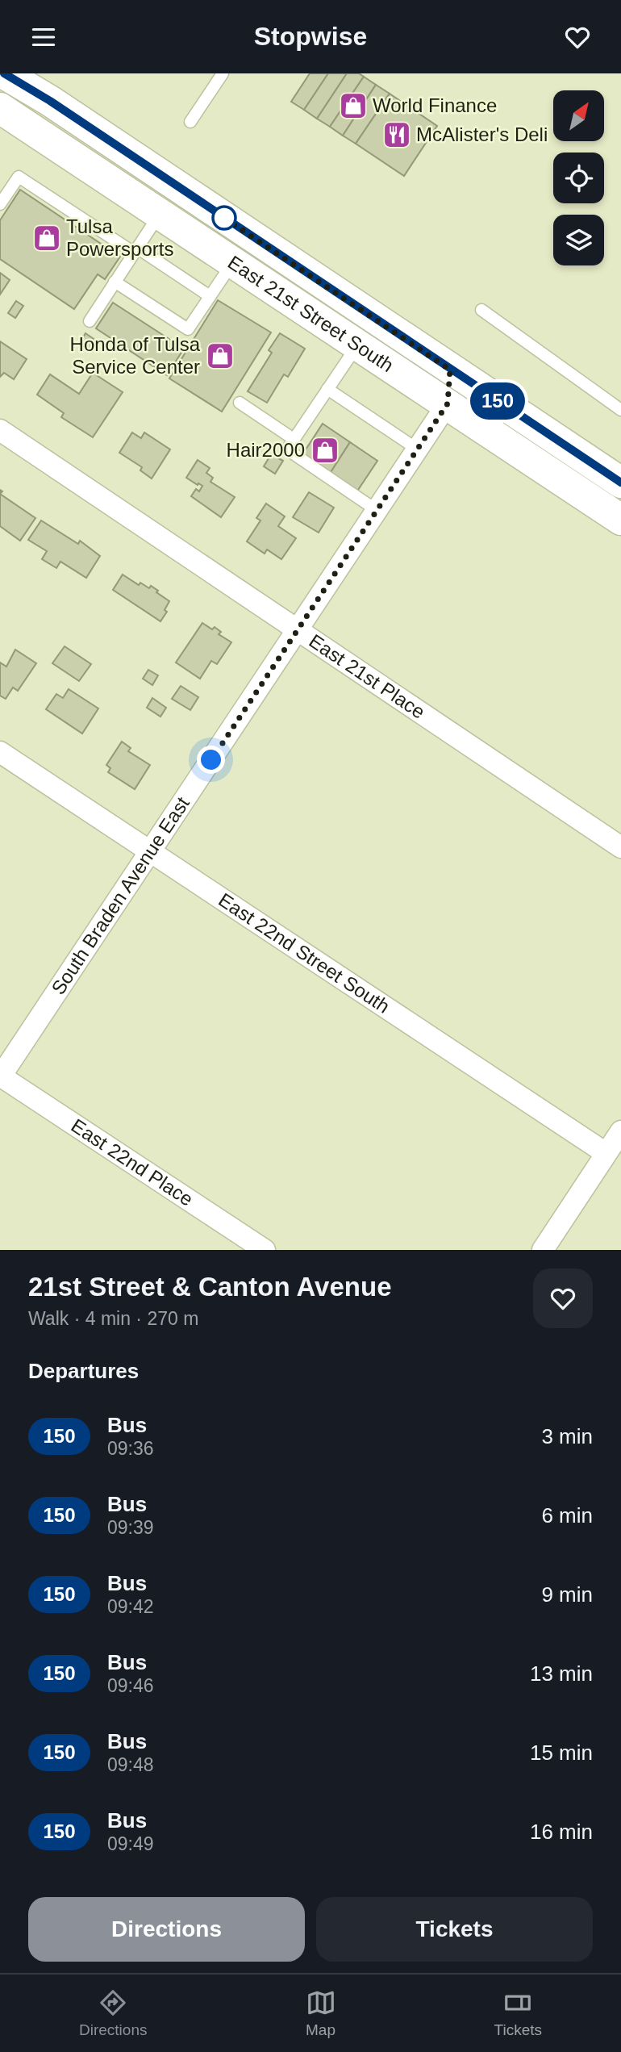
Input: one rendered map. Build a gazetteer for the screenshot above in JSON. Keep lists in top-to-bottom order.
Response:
{
  "streets": {
    "main road": ["East 21st Street South"],
    "street": [
      "East 21st Place",
      "South Braden Avenue East",
      "East 22nd Street South",
      "East 22nd Place"
    ]
  },
  "crossings": [
    ["East 21st Street South", "South Braden Avenue East"],
    ["East 21st Place", "South Braden Avenue East"],
    ["South Braden Avenue East", "East 22nd Street South"],
    ["South Braden Avenue East", "East 22nd Place"]
  ],
  "places": {
    "shop": [
      "World Finance",
      "Tulsa Powersports",
      "Honda of Tulsa Service Center",
      "Hair2000"
    ],
    "restaurant": ["McAlister's Deli"]
  },
  "lines": ["bus line 150"],
  "north": "top right",
  "page": {
    "header": "Stopwise",
    "on_map": "150",
    "heading": [
      ["21st Street & Canton Avenue", "Walk · 4 min · 270 m"],
      "Departures"
    ],
    "list": [
      {
        "mark": "150",
        "name": "Bus",
        "note": "09:36",
        "value": "3 min"
      },
      {
        "mark": "150",
        "name": "Bus",
        "note": "09:39",
        "value": "6 min"
      },
      {
        "mark": "150",
        "name": "Bus",
        "note": "09:42",
        "value": "9 min"
      },
      {
        "mark": "150",
        "name": "Bus",
        "note": "09:46",
        "value": "13 min"
      },
      {
        "mark": "150",
        "name": "Bus",
        "note": "09:48",
        "value": "15 min"
      },
      {
        "mark": "150",
        "name": "Bus",
        "note": "09:49",
        "value": "16 min"
      }
    ],
    "buttons": ["Directions", "Tickets"],
    "tabs": ["Directions", "Map", "Tickets"]
  }
}
